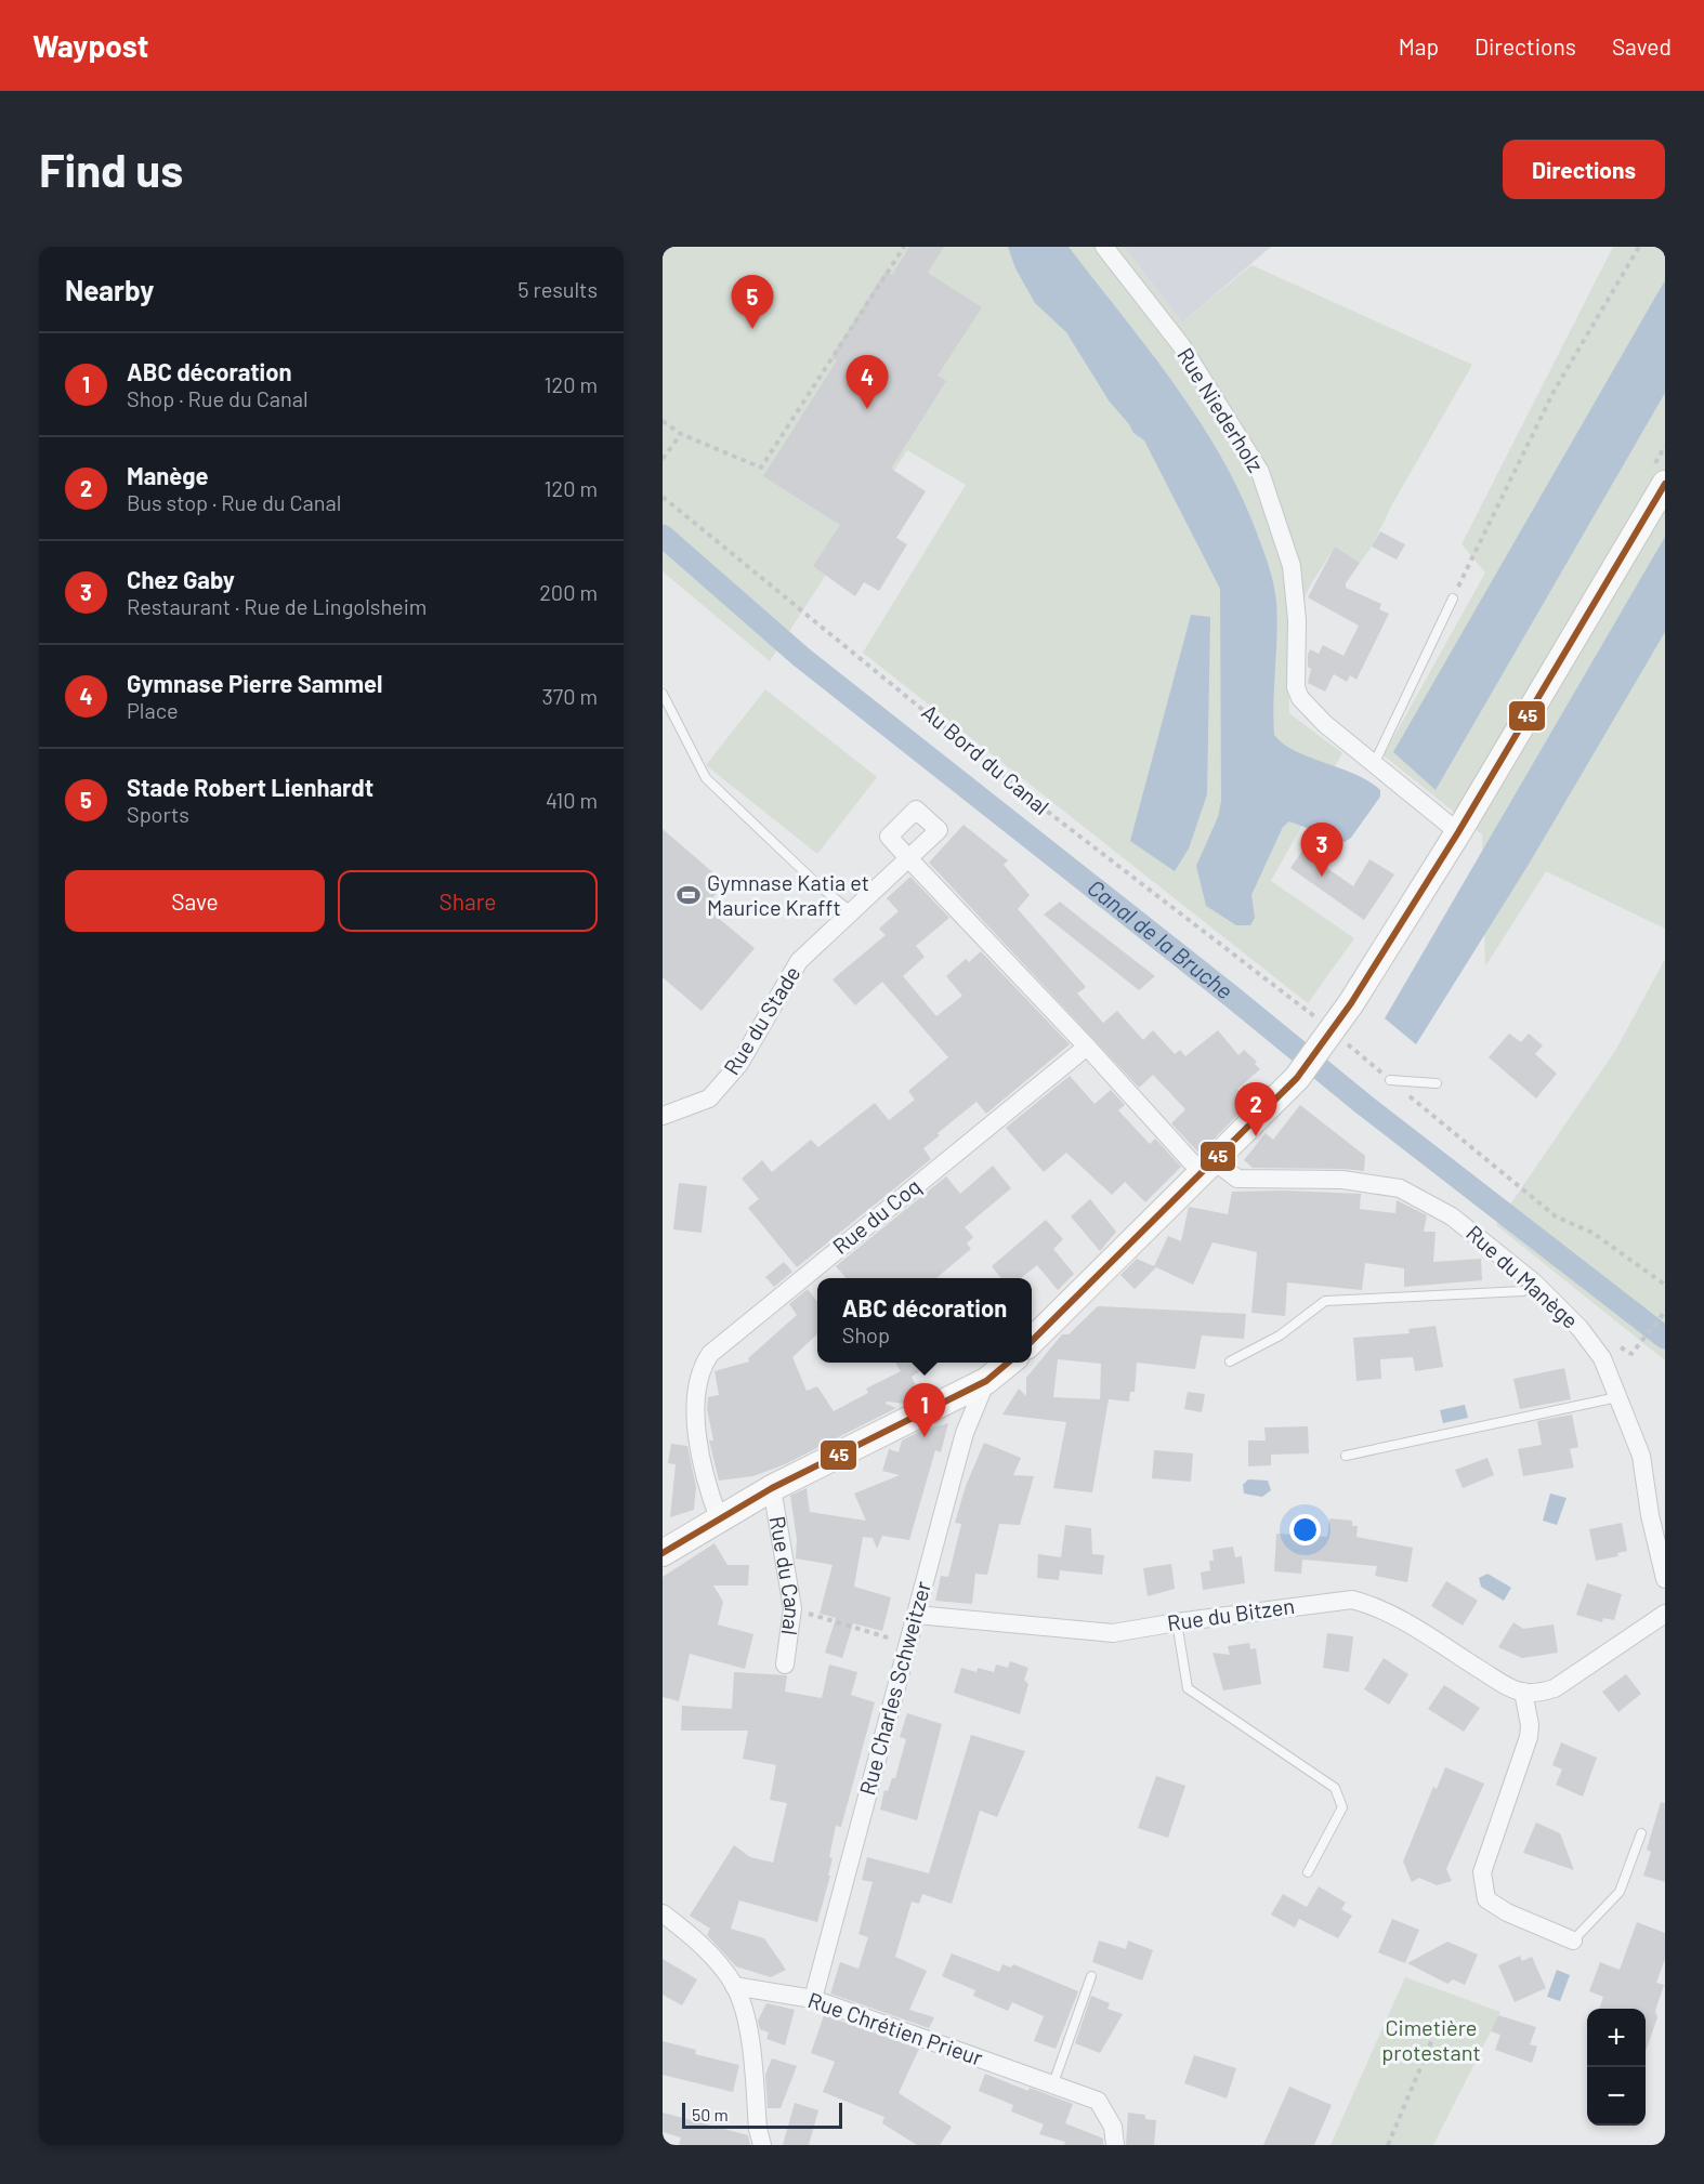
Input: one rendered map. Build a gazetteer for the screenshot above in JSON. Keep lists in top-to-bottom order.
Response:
{
  "streets": {
    "main road": ["Rue du Canal"],
    "street": [
      "Rue Niederholz",
      "Rue du Stade",
      "Rue du Coq",
      "Rue du Manège",
      "Rue du Bitzen",
      "Rue Charles Schweitzer",
      "Rue Chrétien Prieur"
    ],
    "path": ["Au Bord du Canal"]
  },
  "crossings": [
    ["Rue du Stade", "Rue du Coq"],
    ["Rue du Coq", "Rue du Canal"],
    ["Rue du Canal", "Rue Charles Schweitzer"],
    ["Rue du Bitzen", "Rue Charles Schweitzer"],
    ["Rue Charles Schweitzer", "Rue Chrétien Prieur"]
  ],
  "water": ["Canal de la Bruche"],
  "parks": ["Cimetière protestant"],
  "places": {
    "sports": ["Gymnase Katia et Maurice Krafft"]
  },
  "lines": ["transit line 45"],
  "scale_bar": "50 m",
  "page": {
    "header": "Waypost",
    "nav": ["Map", "Directions", "Saved"],
    "buttons": [
      "Directions",
      ["Save", "Share"]
    ],
    "title": "Find us",
    "heading": ["Nearby", "5 results"],
    "pins": [
      "5",
      "4",
      "3",
      "2",
      "1"
    ],
    "list": [
      {
        "mark": "1",
        "name": "ABC décoration",
        "note": "Shop · Rue du Canal",
        "value": "120 m"
      },
      {
        "mark": "2",
        "name": "Manège",
        "note": "Bus stop · Rue du Canal",
        "value": "120 m"
      },
      {
        "mark": "3",
        "name": "Chez Gaby",
        "note": "Restaurant · Rue de Lingolsheim",
        "value": "200 m"
      },
      {
        "mark": "4",
        "name": "Gymnase Pierre Sammel",
        "note": "Place",
        "value": "370 m"
      },
      {
        "mark": "5",
        "name": "Stade Robert Lienhardt",
        "note": "Sports",
        "value": "410 m"
      }
    ],
    "popup": ["ABC décoration", "Shop"],
    "map_buttons": ["+", "−"],
    "scale": "50 m"
  }
}
